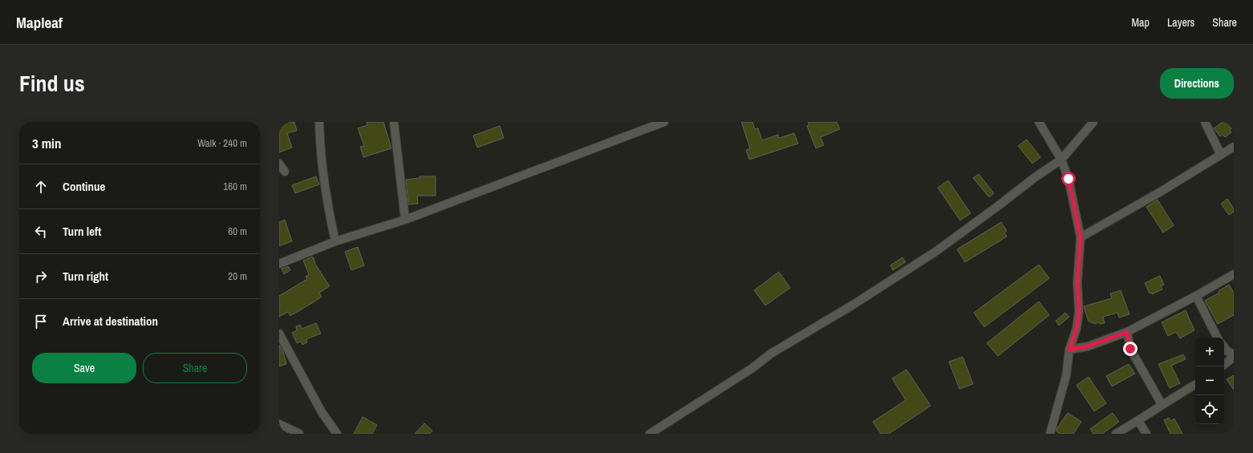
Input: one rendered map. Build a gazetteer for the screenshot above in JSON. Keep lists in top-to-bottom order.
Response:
{
  "page": {
    "header": "Mapleaf",
    "nav": ["Map", "Layers", "Share"],
    "title": "Find us",
    "buttons": [
      "Directions",
      ["Save", "Share"]
    ],
    "heading": ["3 min", "Walk · 240 m"],
    "list": [
      ["Continue", "160 m"],
      ["Turn left", "60 m"],
      ["Turn right", "20 m"],
      "Arrive at destination"
    ],
    "map_buttons": ["+", "−"]
  }
}
